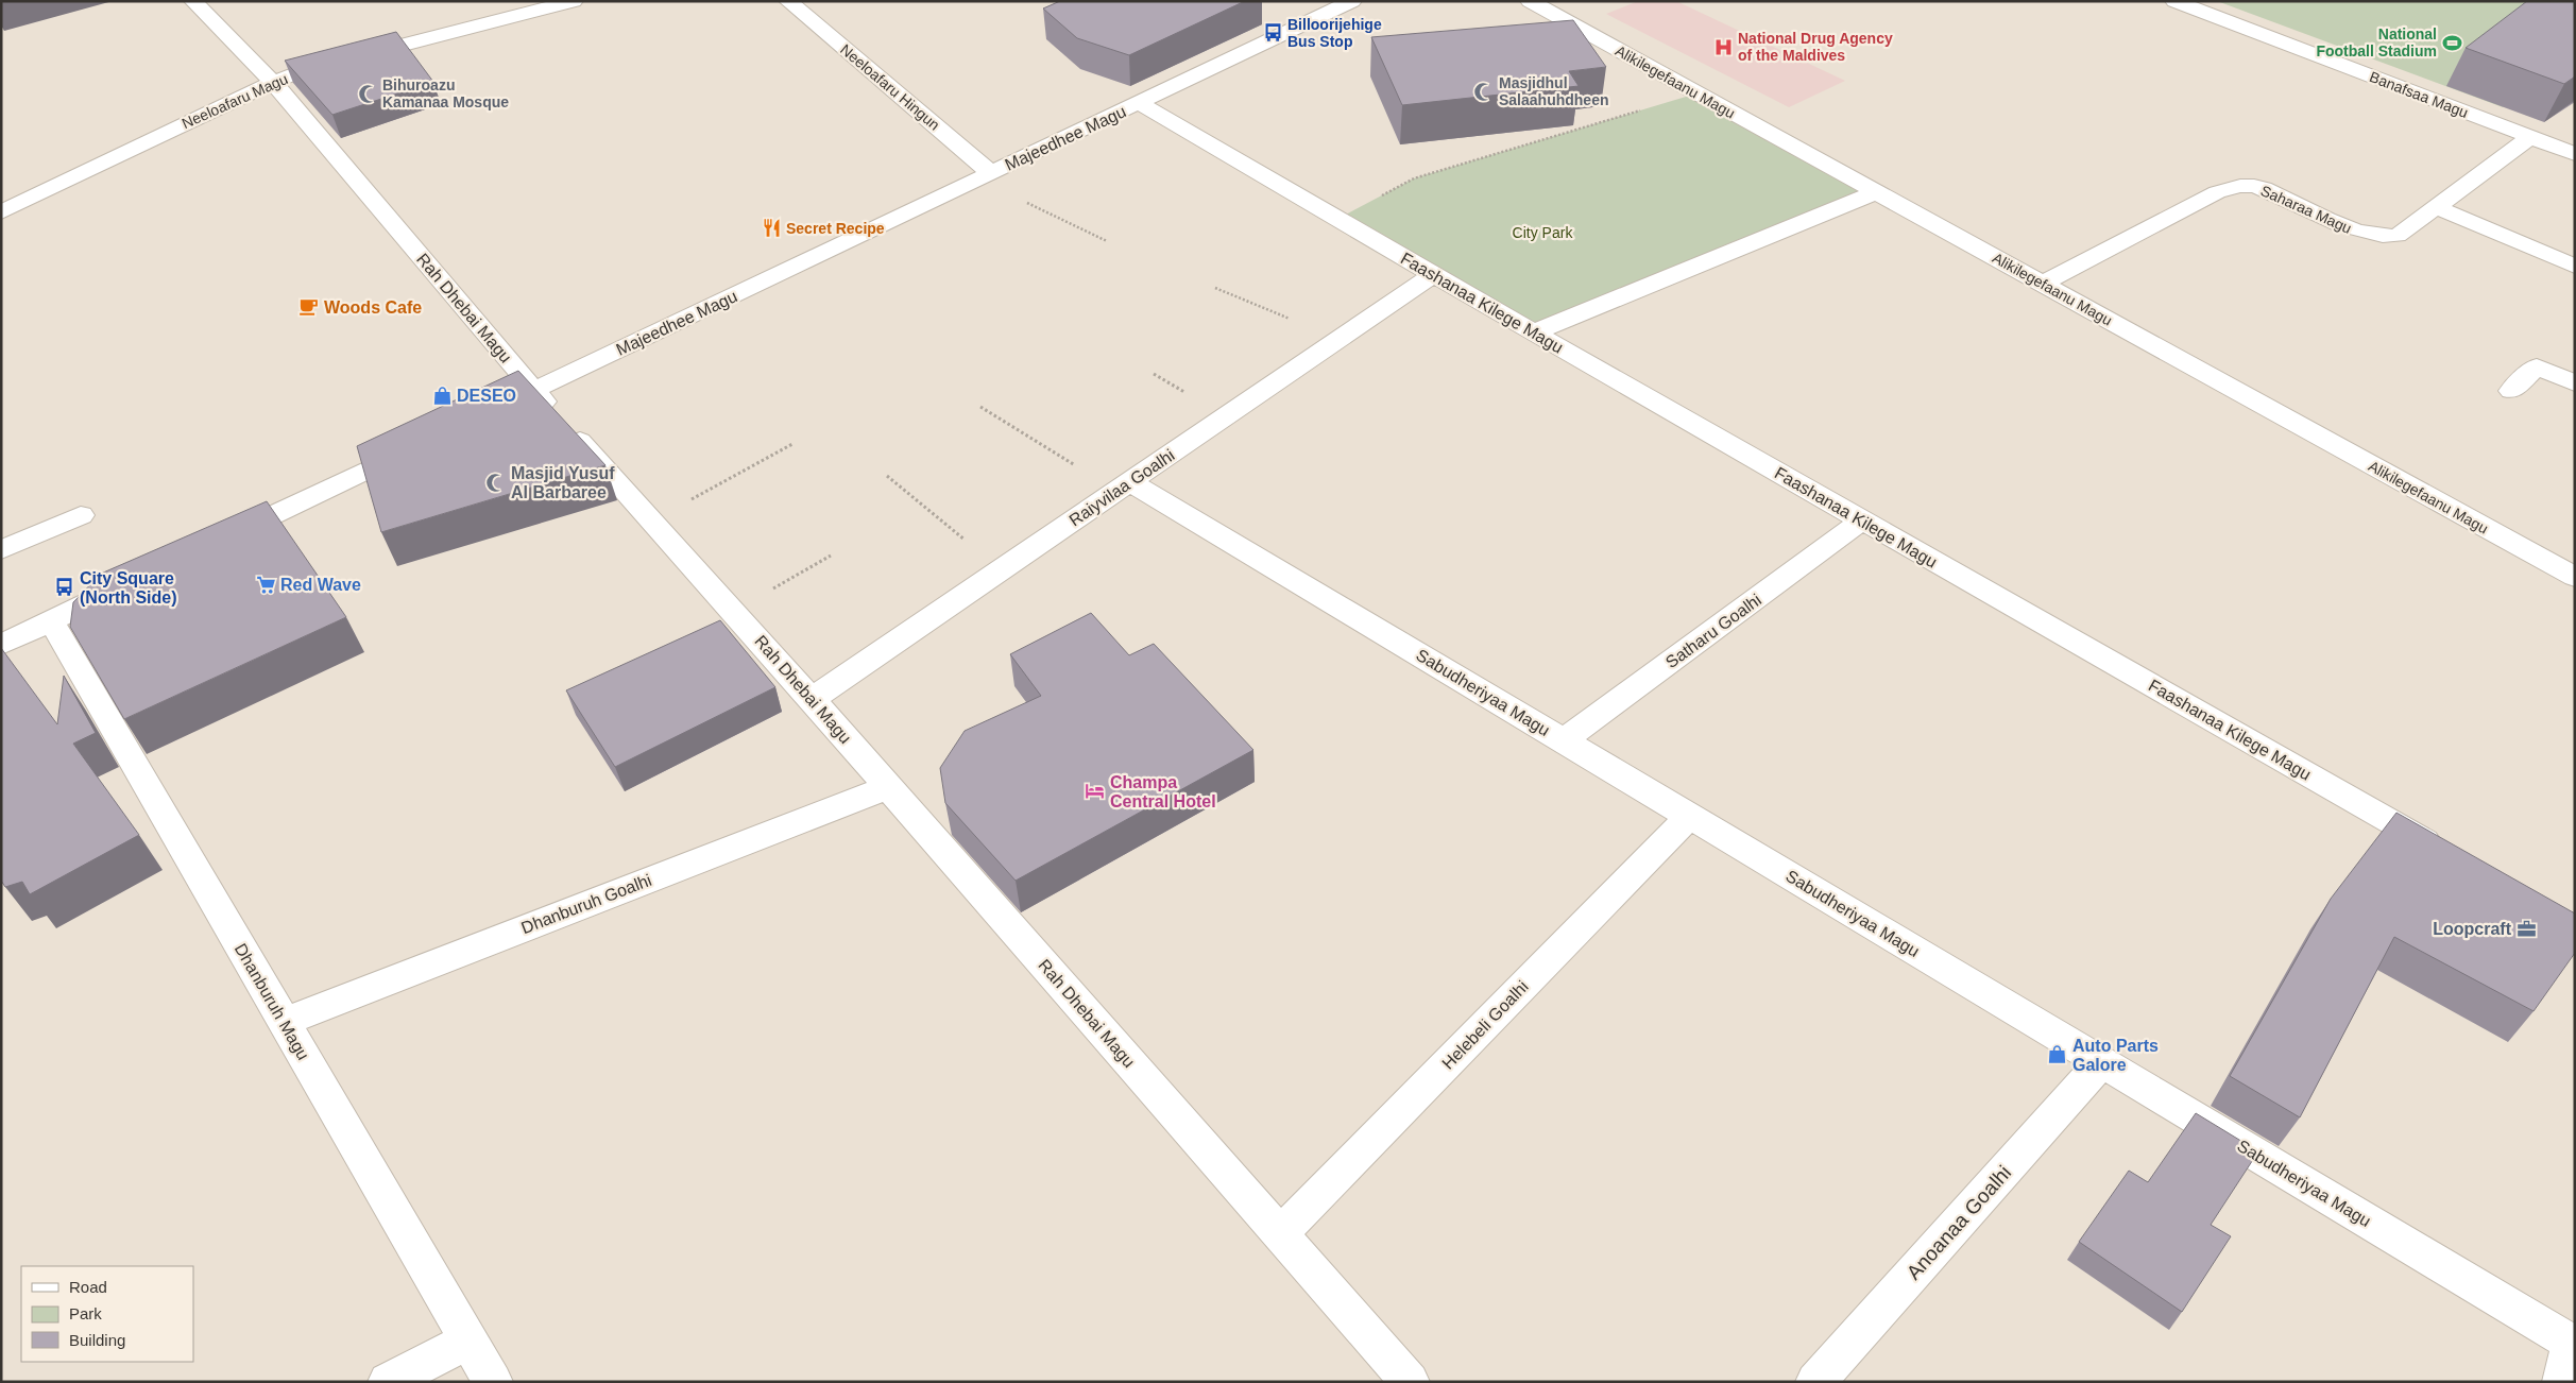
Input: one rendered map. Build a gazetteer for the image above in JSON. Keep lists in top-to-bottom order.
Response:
{
  "streets": {
    "street": [
      "Alikilegefaanu Magu",
      "Neeloafaru Hingun",
      "Banafsaa Magu",
      "Neeloafaru Magu",
      "Majeedhee Magu",
      "Saharaa Magu",
      "Faashanaa Kilege Magu",
      "Rah Dhebai Magu",
      "Raiyvilaa Goalhi",
      "Satharu Goalhi",
      "Sabudheriyaa Magu",
      "Dhanburuh Goalhi",
      "Dhanburuh Magu",
      "Helebeli Goalhi",
      "Anoanaa Goalhi"
    ]
  },
  "crossings": [
    ["Alikilegefaanu Magu", "Saharaa Magu"],
    ["Neeloafaru Hingun", "Majeedhee Magu"],
    ["Banafsaa Magu", "Saharaa Magu"],
    ["Neeloafaru Magu", "Rah Dhebai Magu"],
    ["Majeedhee Magu", "Faashanaa Kilege Magu"],
    ["Majeedhee Magu", "Rah Dhebai Magu"],
    ["Faashanaa Kilege Magu", "Raiyvilaa Goalhi"],
    ["Faashanaa Kilege Magu", "Satharu Goalhi"],
    ["Rah Dhebai Magu", "Raiyvilaa Goalhi"],
    ["Rah Dhebai Magu", "Dhanburuh Goalhi"],
    ["Rah Dhebai Magu", "Helebeli Goalhi"],
    ["Raiyvilaa Goalhi", "Sabudheriyaa Magu"],
    ["Satharu Goalhi", "Sabudheriyaa Magu"],
    ["Sabudheriyaa Magu", "Helebeli Goalhi"],
    ["Sabudheriyaa Magu", "Anoanaa Goalhi"],
    ["Dhanburuh Goalhi", "Dhanburuh Magu"]
  ],
  "parks": ["City Park"],
  "places": {
    "bus stop": ["Billoorijehige Bus Stop", "City Square (North Side)"],
    "sports": ["National Football Stadium"],
    "hospital": ["National Drug Agency of the Maldives"],
    "mosque": ["Masjidhul Salaahuhdheen", "Bihuroazu Kamanaa Mosque", "Masjid Yusuf Al Barbaree"],
    "restaurant": ["Secret Recipe"],
    "cafe": ["Woods Cafe"],
    "shop": ["DESEO", "Auto Parts Galore"],
    "supermarket": ["Red Wave"],
    "hotel": ["Champa Central Hotel"],
    "office": ["Loopcraft"]
  },
  "legend": ["Road", "Park", "Building"]
}
